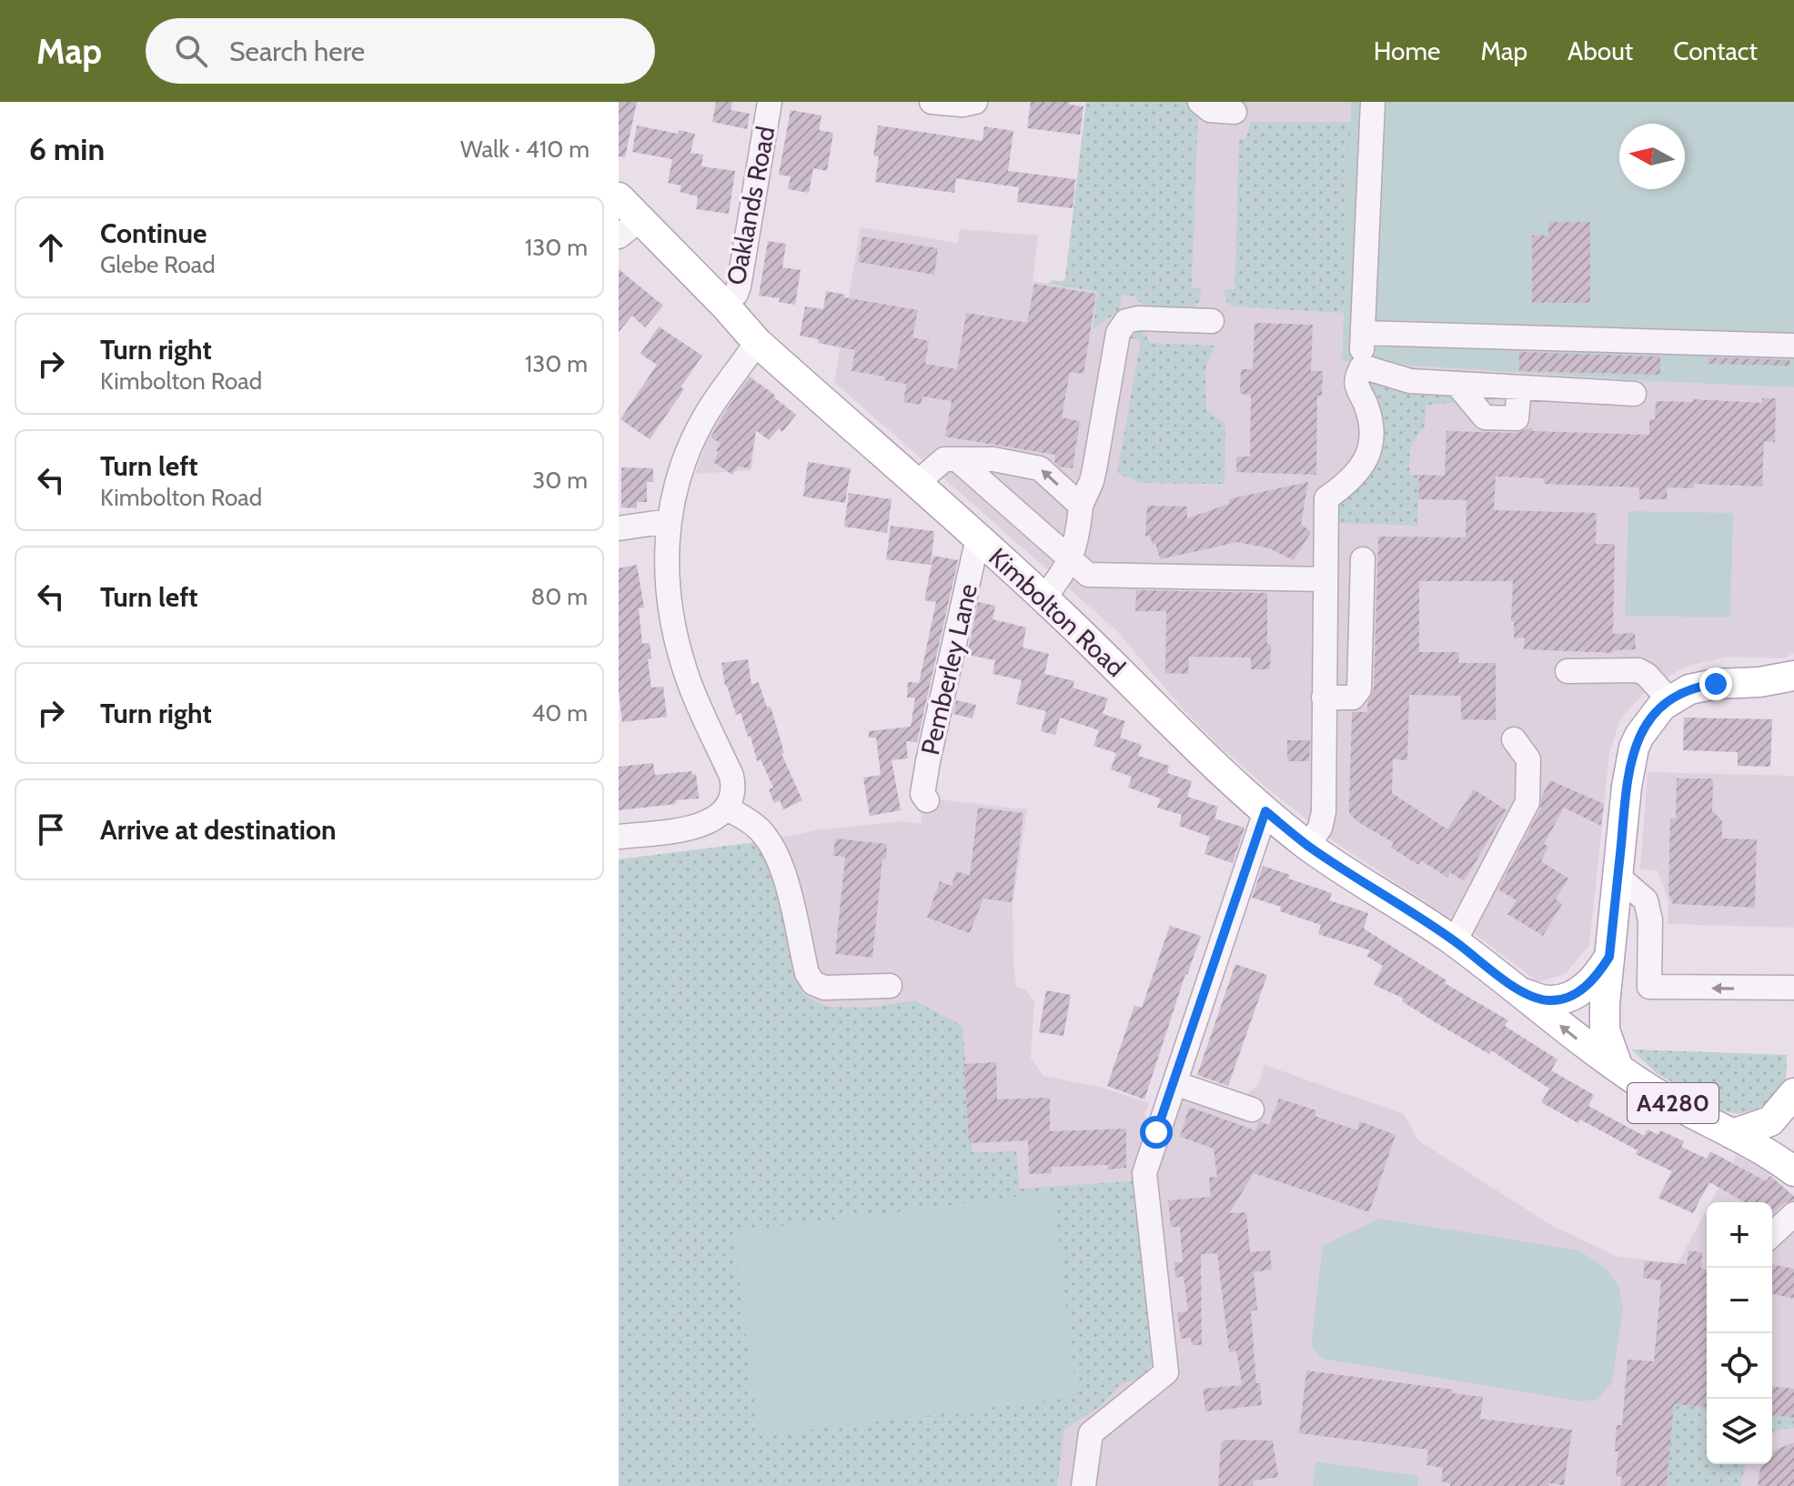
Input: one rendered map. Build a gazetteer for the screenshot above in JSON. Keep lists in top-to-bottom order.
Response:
{
  "streets": {
    "main road": ["Kimbolton Road", "A4280"],
    "street": ["Oaklands Road", "Pemberley Lane"]
  },
  "crossings": [
    ["Oaklands Road", "Kimbolton Road"],
    ["Kimbolton Road", "Pemberley Lane"],
    ["Kimbolton Road", "A4280"]
  ],
  "north": "left",
  "page": {
    "header": "Map",
    "search": "Search here",
    "nav": [
      "Home",
      "Map",
      "About",
      "Contact"
    ],
    "heading": ["6 min", "Walk · 410 m"],
    "list": [
      ["Continue", "Glebe Road", "130 m"],
      ["Turn right", "Kimbolton Road", "130 m"],
      ["Turn left", "Kimbolton Road", "30 m"],
      ["Turn left", "80 m"],
      ["Turn right", "40 m"],
      "Arrive at destination"
    ],
    "map_buttons": ["+", "−"]
  }
}
